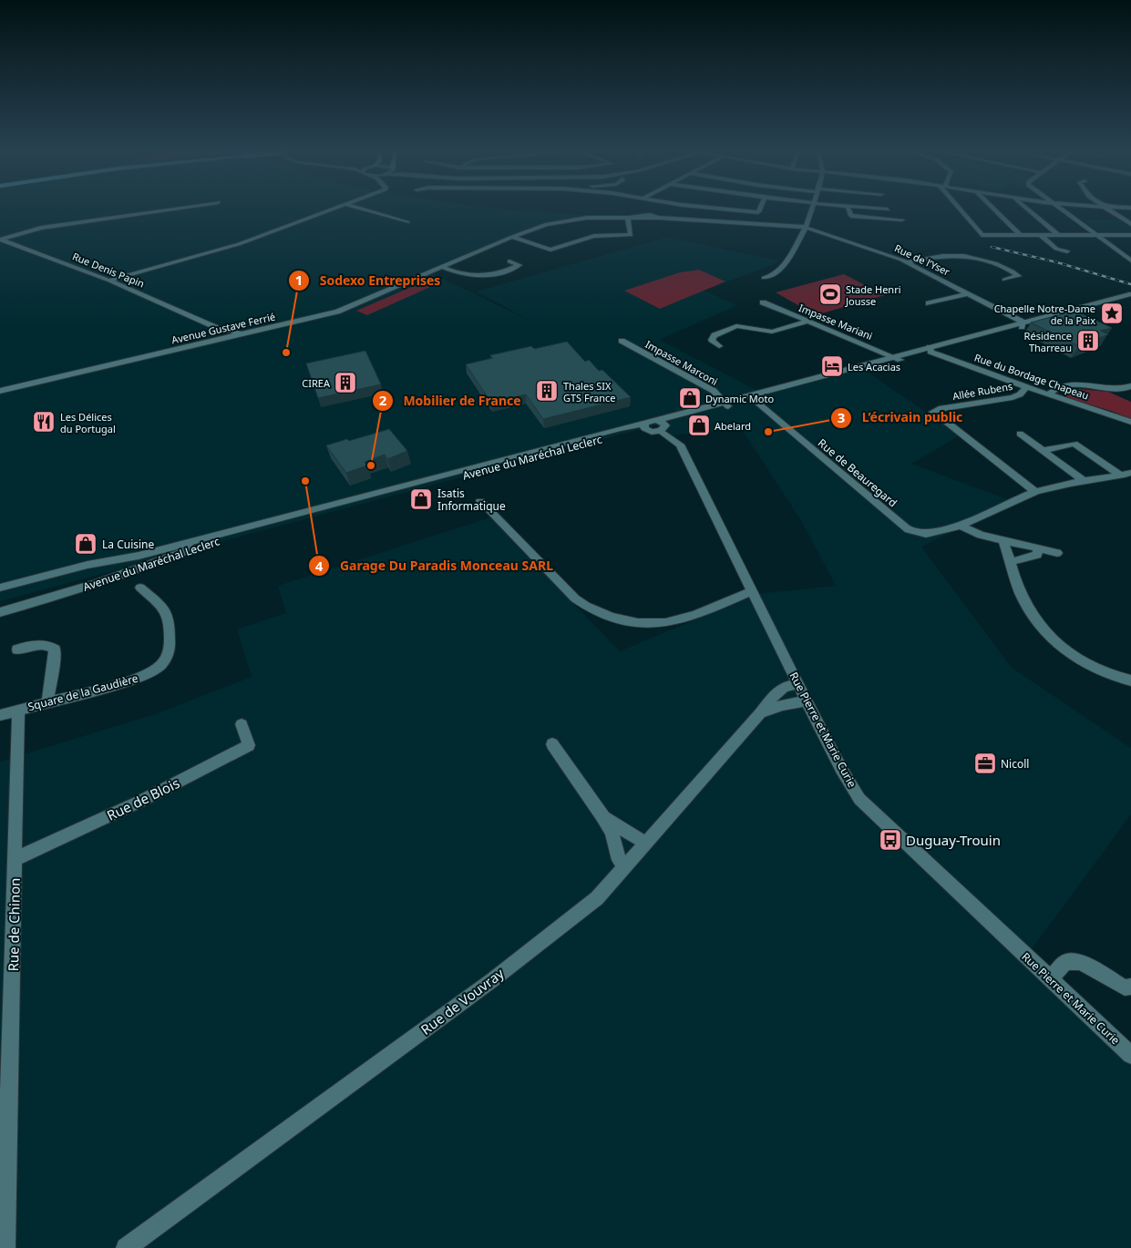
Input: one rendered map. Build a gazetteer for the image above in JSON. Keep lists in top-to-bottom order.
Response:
{
  "streets": {
    "street": [
      "Rue de l’Yser",
      "Rue Denis Papin",
      "Impasse Mariani",
      "Avenue Gustave Ferrié",
      "Impasse Marconi",
      "Rue du Bordage Chapeau",
      "Allée Rubens",
      "Avenue du Maréchal Leclerc",
      "Rue de Beauregard",
      "Square de la Gaudière",
      "Rue Pierre et Marie Curie",
      "Rue de Blois",
      "Rue de Chinon",
      "Rue de Vouvray"
    ]
  },
  "crossings": [
    ["Rue de l’Yser", "Avenue Gustave Ferrié"],
    ["Rue Denis Papin", "Avenue Gustave Ferrié"],
    ["Rue du Bordage Chapeau", "Allée Rubens"],
    ["Allée Rubens", "Rue de Beauregard"],
    ["Square de la Gaudière", "Rue de Chinon"],
    ["Rue Pierre et Marie Curie", "Rue de Vouvray"],
    ["Rue de Blois", "Rue de Chinon"]
  ],
  "places": {
    "sports": ["Stade Henri Jousse"],
    "place": ["Chapelle Notre-Dame de la Paix"],
    "building": ["Résidence Tharreau", "CIREA", "Thales SIX GTS France"],
    "other": [
      "Sodexo Entreprises",
      "L’écrivain public",
      "Mobilier de France",
      "Garage Du Paradis Monceau SARL"
    ],
    "hotel": ["Les Acacias"],
    "shop": [
      "Dynamic Moto",
      "Abelard",
      "Isatis Informatique",
      "La Cuisine"
    ],
    "restaurant": ["Les Délices du Portugal"],
    "office": ["Nicoll"],
    "bus stop": ["Duguay-Trouin"]
  }
}
